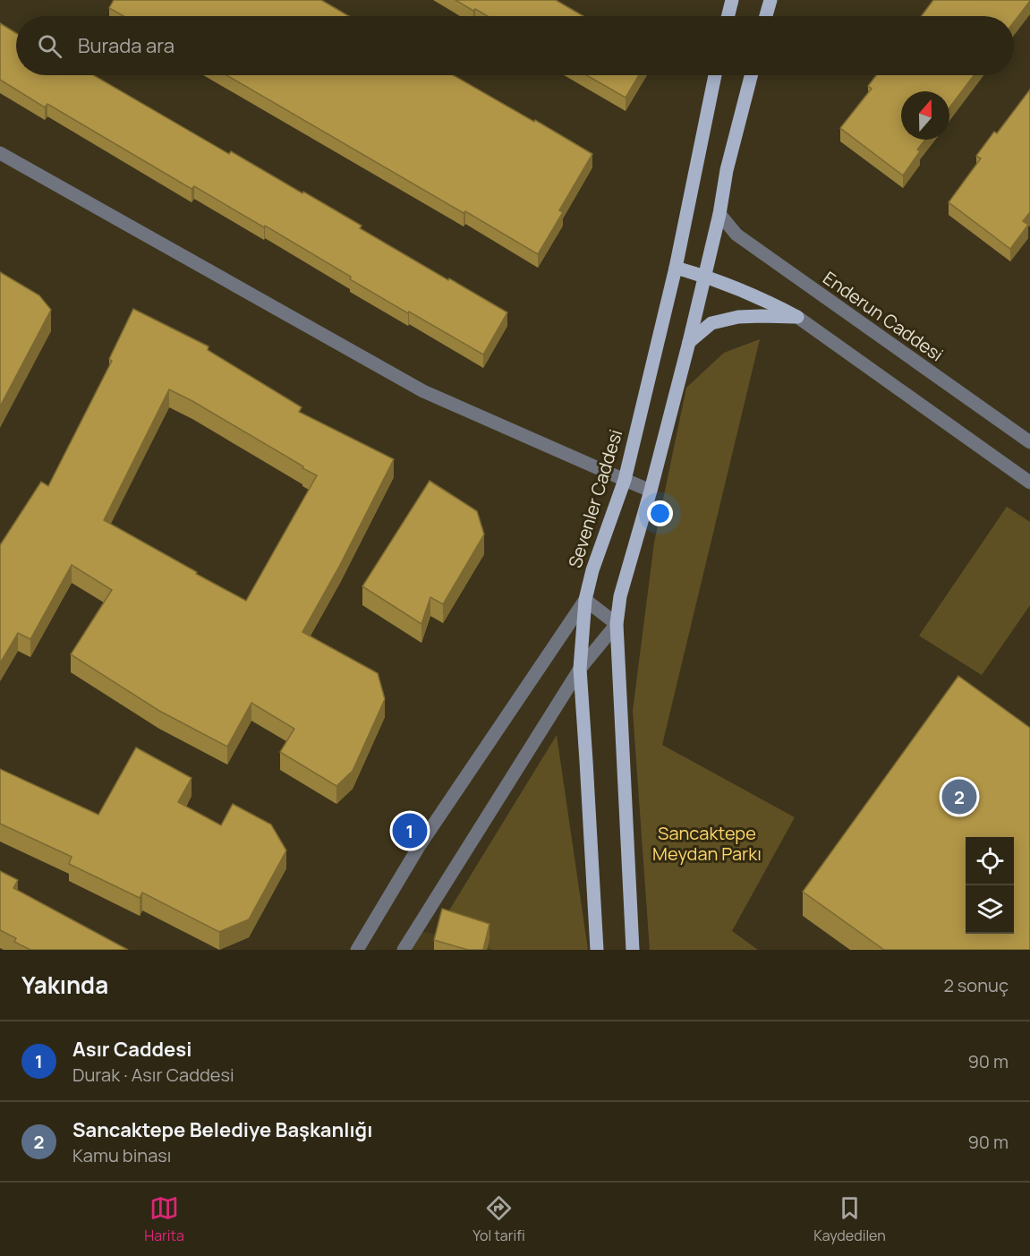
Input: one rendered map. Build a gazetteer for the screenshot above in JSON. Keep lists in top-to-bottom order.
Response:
{
  "streets": {
    "main road": ["Sevenler Caddesi"],
    "street": ["Enderun Caddesi"]
  },
  "parks": ["Sancaktepe Meydan Parkı"],
  "north": "top",
  "page": {
    "search": "Burada ara",
    "pins": ["2", "1"],
    "heading": ["Yakında", "2 sonuç"],
    "list": [
      {
        "mark": "1",
        "name": "Asır Caddesi",
        "note": "Durak · Asır Caddesi",
        "value": "90 m"
      },
      {
        "mark": "2",
        "name": "Sancaktepe Belediye Başkanlığı",
        "note": "Kamu binası",
        "value": "90 m"
      }
    ],
    "nav": ["Harita", "Yol tarifi", "Kaydedilen"]
  }
}
